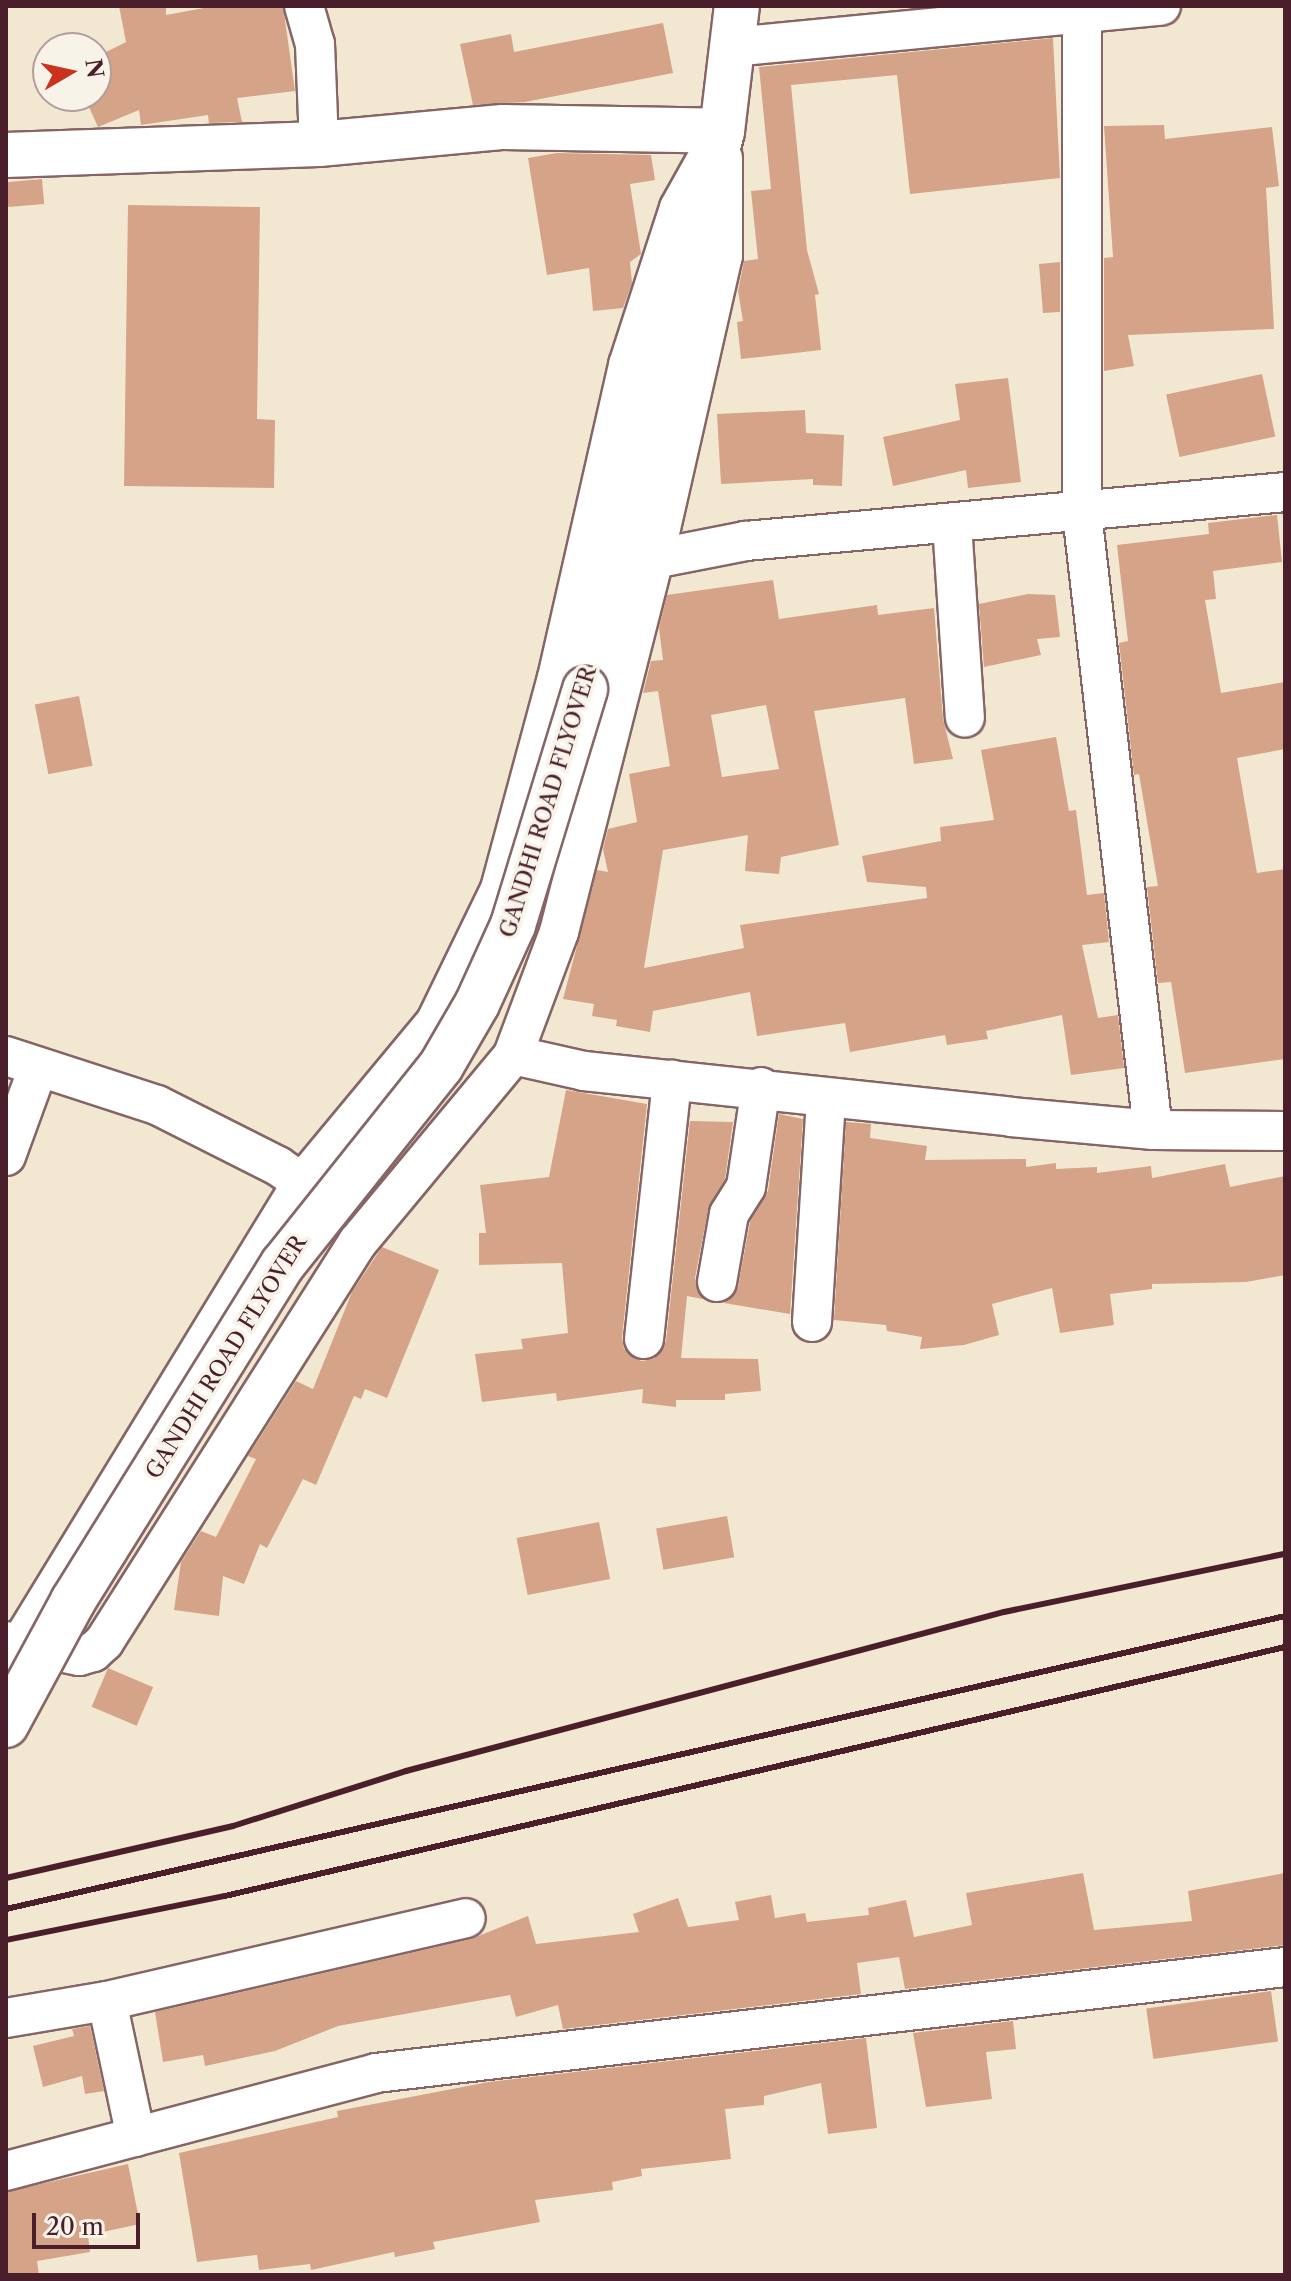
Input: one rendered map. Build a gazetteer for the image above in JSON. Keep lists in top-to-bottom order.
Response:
{
  "streets": {
    "main road": ["GANDHI ROAD FLYOVER"]
  },
  "scale_bar": "20 m",
  "north": "right"
}
